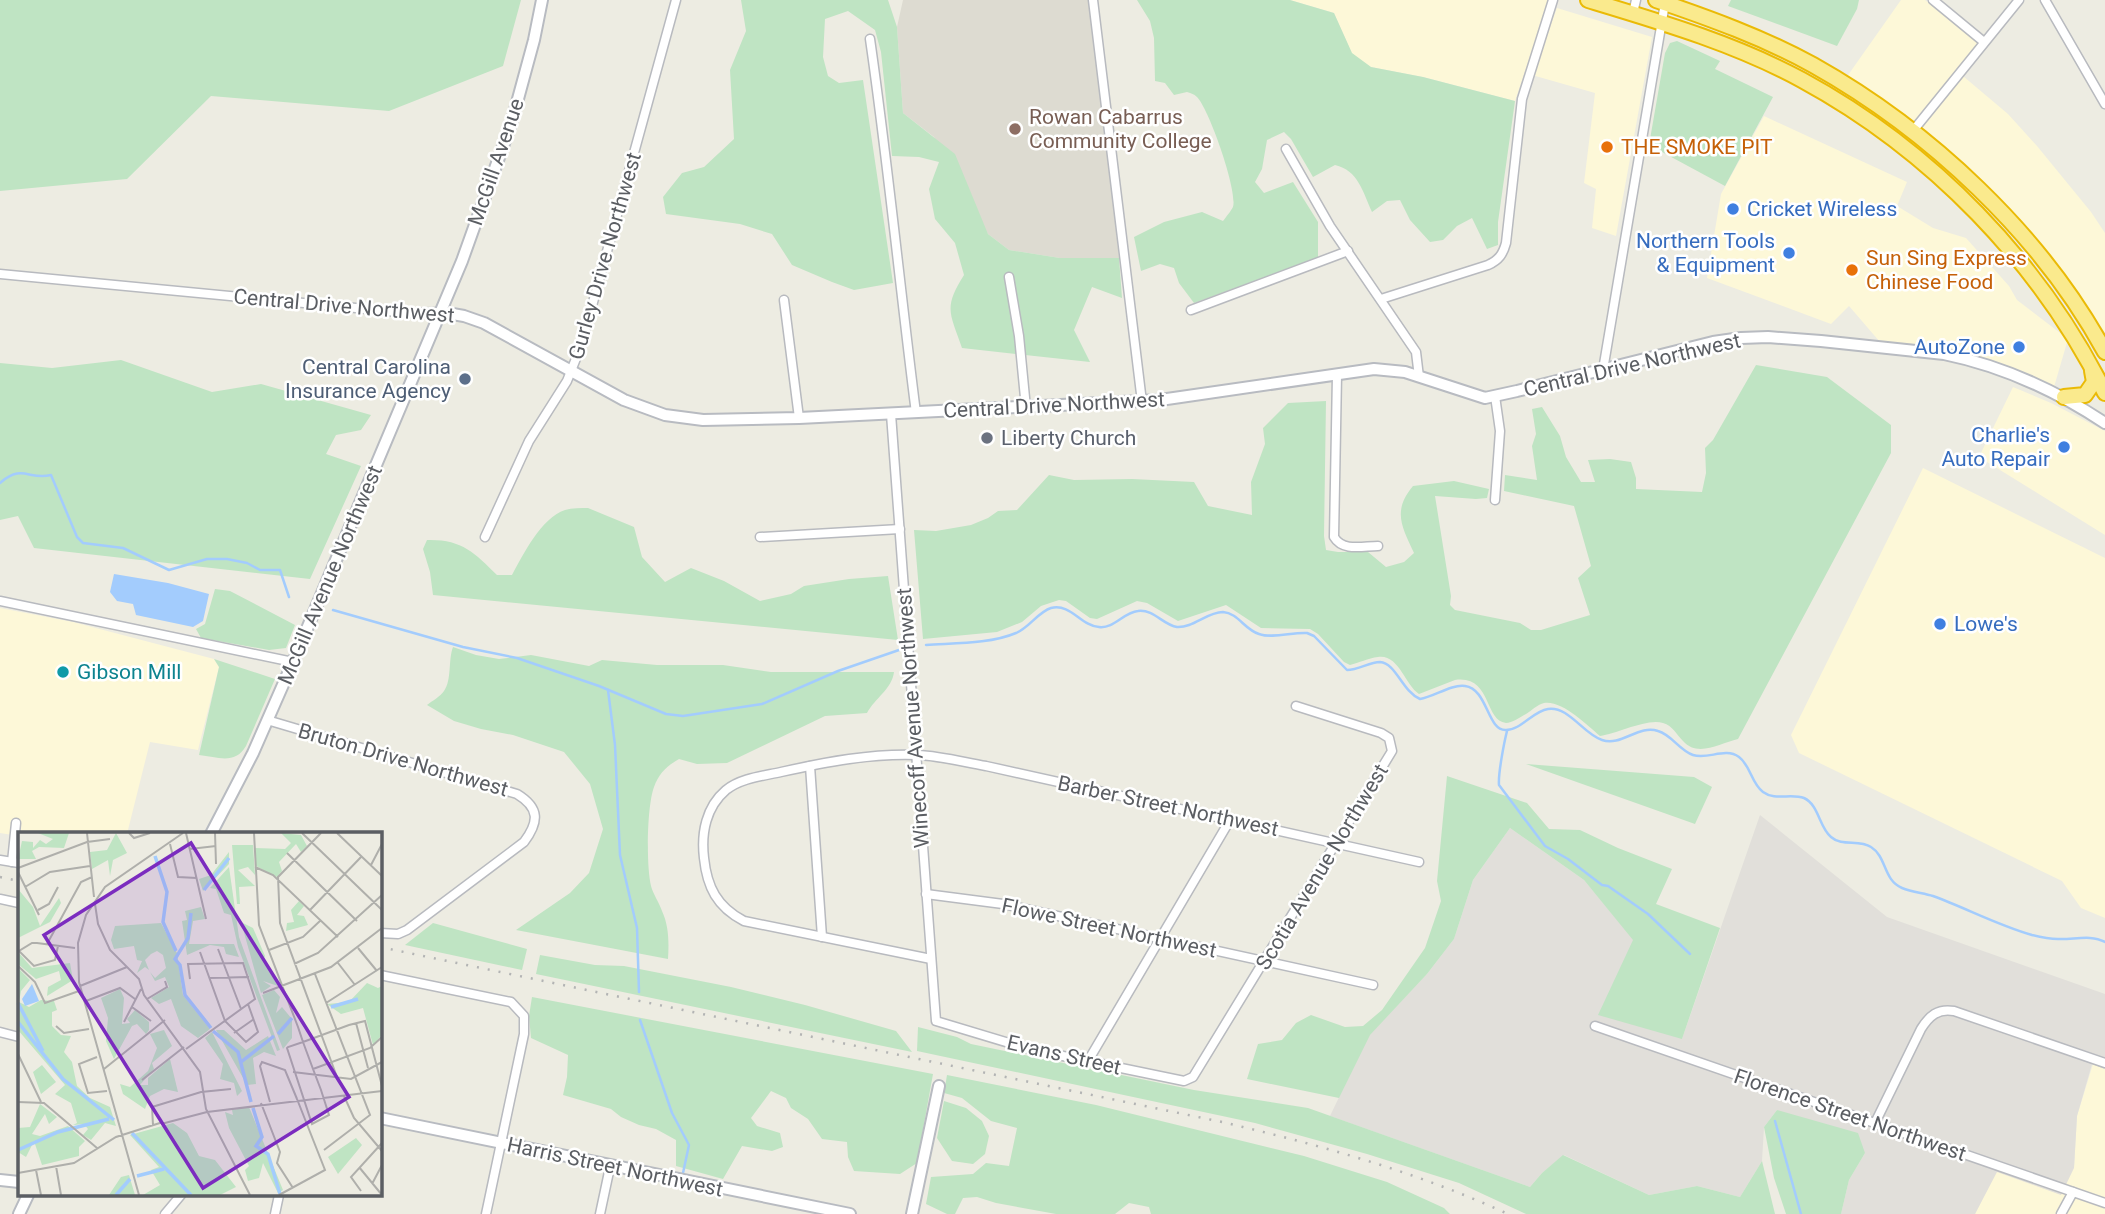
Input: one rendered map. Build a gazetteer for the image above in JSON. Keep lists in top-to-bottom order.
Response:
{
  "streets": {
    "street": [
      "McGill Avenue",
      "Gurley Drive Northwest",
      "Central Drive Northwest",
      "McGill Avenue Northwest",
      "Winecoff Avenue Northwest",
      "Bruton Drive Northwest",
      "Barber Street Northwest",
      "Scotia Avenue Northwest",
      "Flowe Street Northwest",
      "Evans Street",
      "Florence Street Northwest",
      "Harris Street Northwest"
    ]
  },
  "crossings": [
    ["McGill Avenue", "Central Drive Northwest"],
    ["McGill Avenue", "McGill Avenue Northwest"],
    ["Gurley Drive Northwest", "Central Drive Northwest"],
    ["Central Drive Northwest", "McGill Avenue Northwest"],
    ["Central Drive Northwest", "Winecoff Avenue Northwest"],
    ["McGill Avenue Northwest", "Bruton Drive Northwest"],
    ["Winecoff Avenue Northwest", "Barber Street Northwest"],
    ["Winecoff Avenue Northwest", "Flowe Street Northwest"],
    ["Winecoff Avenue Northwest", "Evans Street"],
    ["Barber Street Northwest", "Scotia Avenue Northwest"],
    ["Scotia Avenue Northwest", "Flowe Street Northwest"],
    ["Scotia Avenue Northwest", "Evans Street"]
  ],
  "places": [
    "Rowan Cabarrus Community College",
    "THE SMOKE PIT",
    "Cricket Wireless",
    "Northern Tools & Equipment",
    "Sun Sing Express Chinese Food",
    "AutoZone",
    "Central Carolina Insurance Agency",
    "Liberty Church",
    "Charlie's Auto Repair",
    "Lowe's",
    "Gibson Mill"
  ]
}
